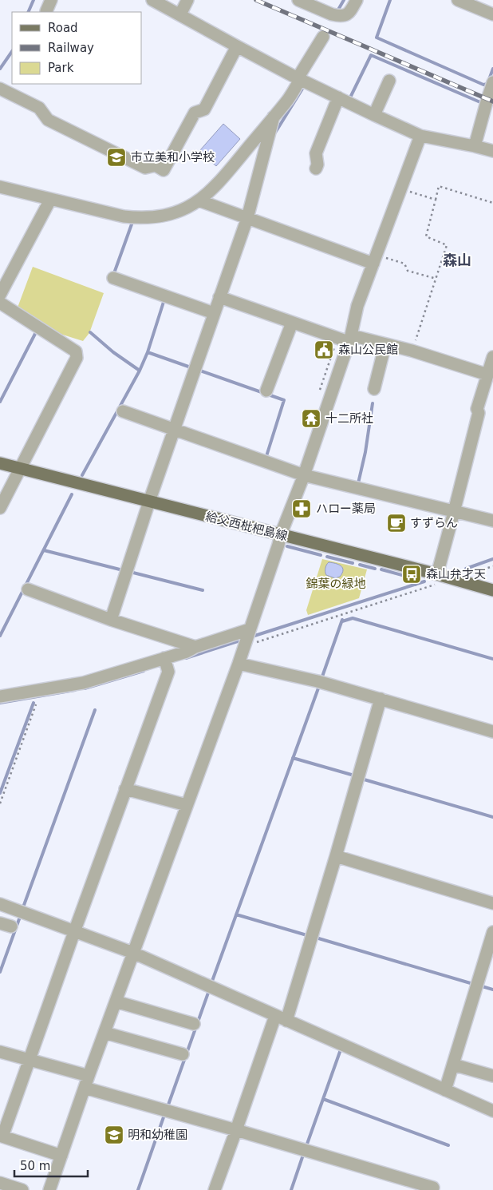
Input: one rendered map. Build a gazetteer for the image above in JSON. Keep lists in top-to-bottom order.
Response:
{
  "streets": {
    "main road": ["給父西枇杷島線"]
  },
  "districts": ["森山"],
  "parks": ["錦葉の緑地"],
  "places": {
    "school or university": ["市立美和小学校", "明和幼稚園"],
    "public building": ["森山公民館"],
    "temple": ["十二所社"],
    "pharmacy": ["ハロー薬局"],
    "cafe": ["すずらん"],
    "bus stop": ["森山弁才天"]
  },
  "legend": ["Road", "Railway", "Park"],
  "scale_bar": "50 m"
}
